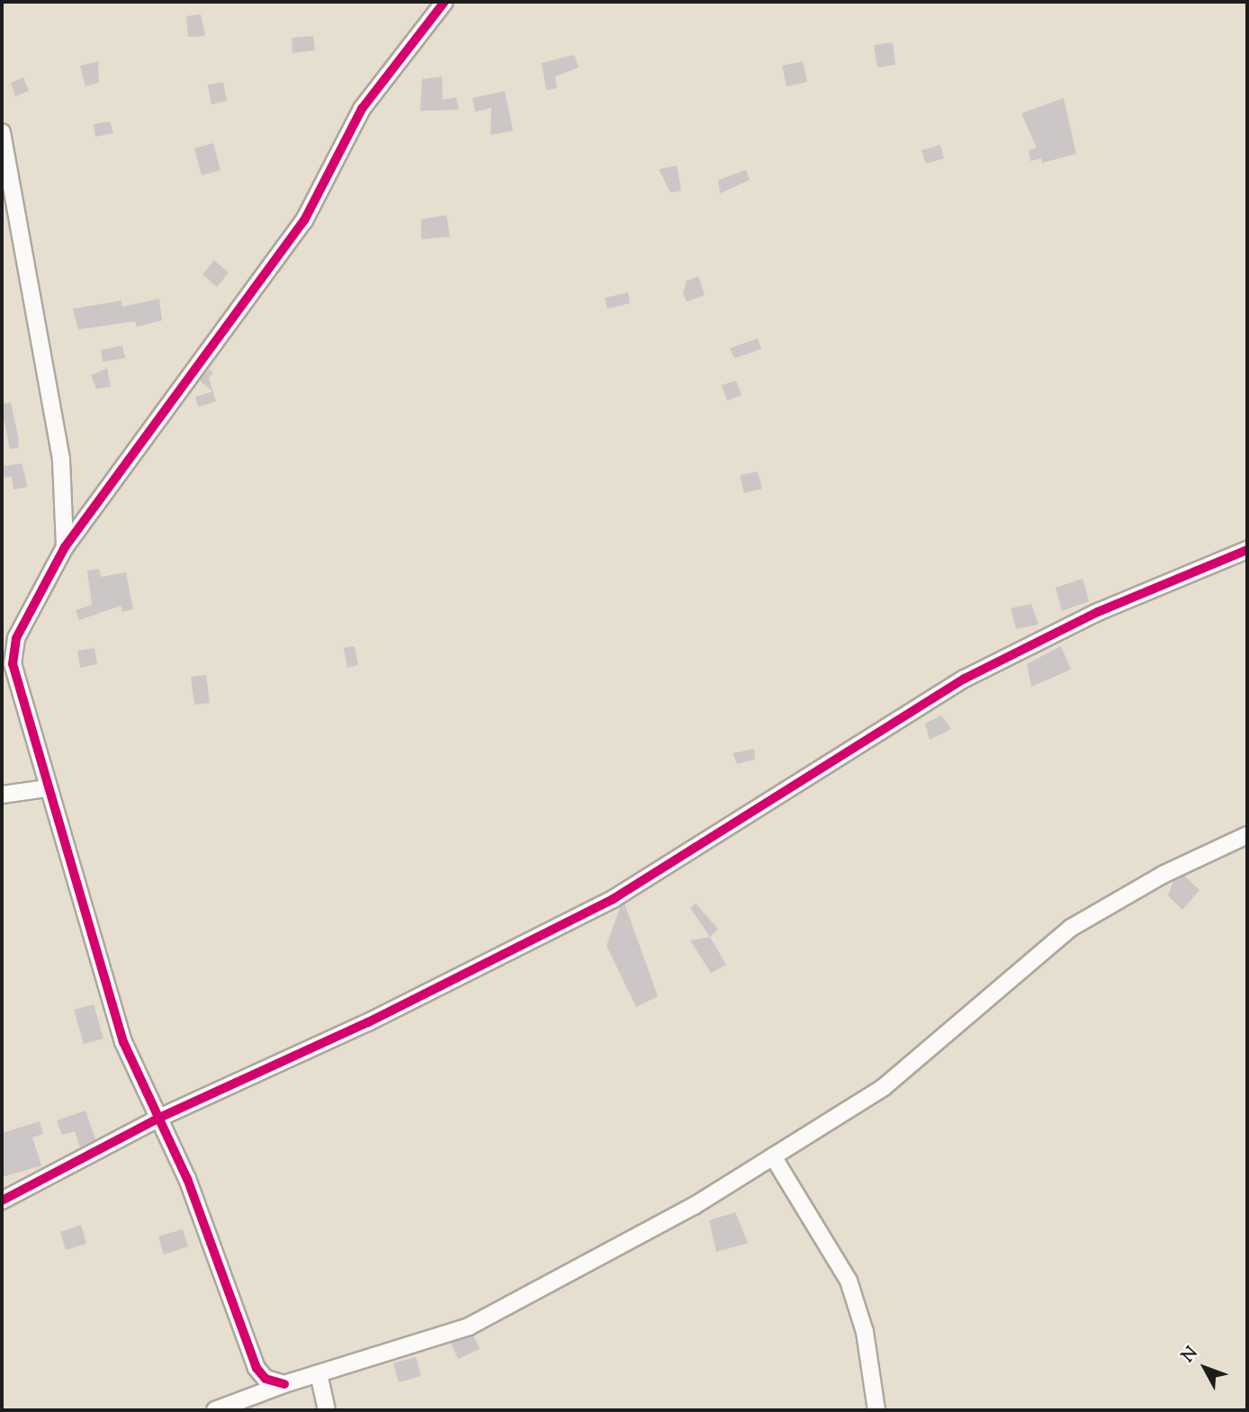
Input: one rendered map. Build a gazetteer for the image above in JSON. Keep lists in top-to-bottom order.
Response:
{
  "north": "top left"
}
